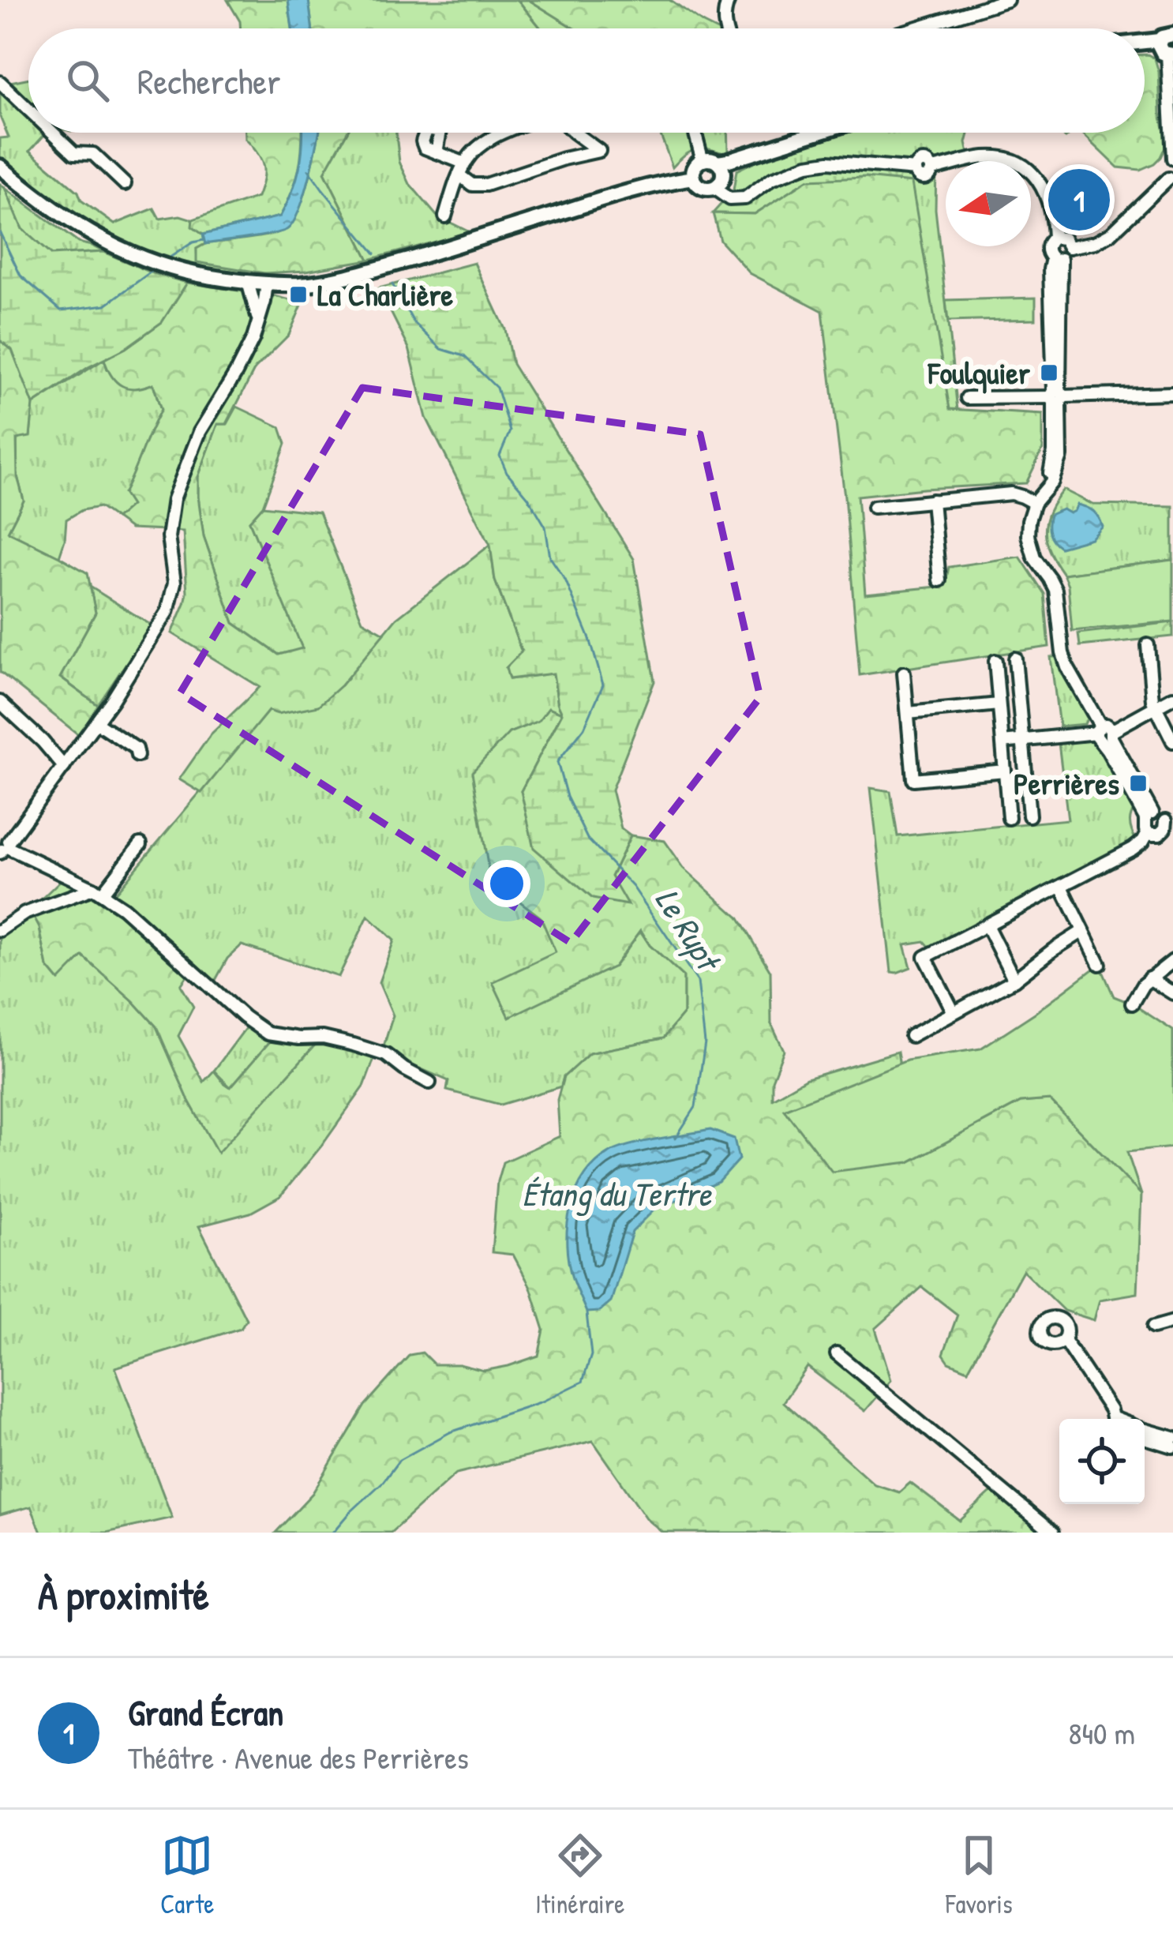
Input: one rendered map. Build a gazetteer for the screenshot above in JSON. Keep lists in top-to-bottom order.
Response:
{
  "water": ["Le Rupt", "Étang du Tertre"],
  "places": {
    "transit": ["La Charlière", "Foulquier", "Perrières"]
  },
  "north": "left",
  "page": {
    "search": "Rechercher",
    "pins": "1",
    "heading": "À proximité",
    "list": [
      {
        "mark": "1",
        "name": "Grand Écran",
        "note": "Théâtre · Avenue des Perrières",
        "value": "840 m"
      }
    ],
    "nav": ["Carte", "Itinéraire", "Favoris"]
  }
}
